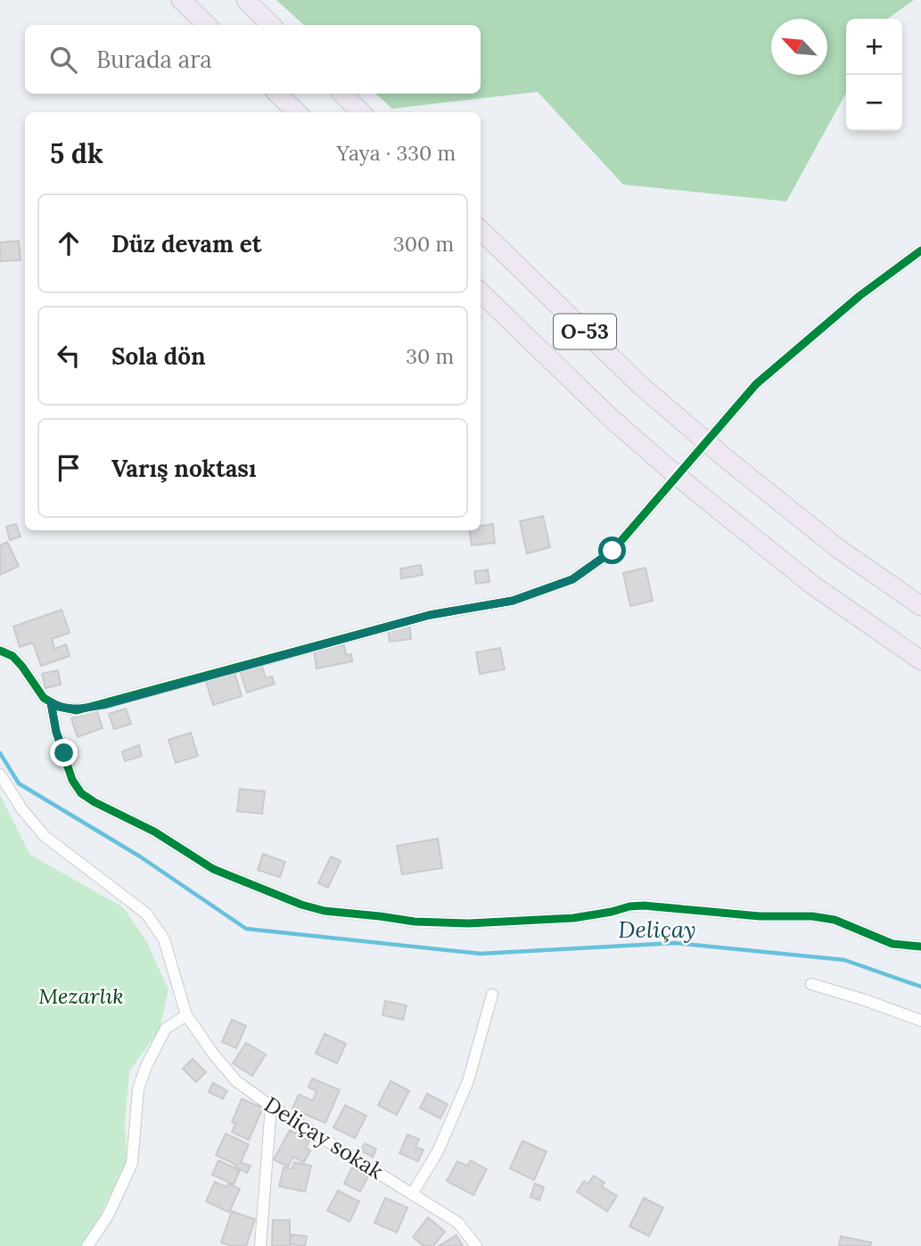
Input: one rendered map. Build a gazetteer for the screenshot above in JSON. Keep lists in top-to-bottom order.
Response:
{
  "streets": {
    "highway": ["O-53"],
    "street": ["Deliçay sokak"]
  },
  "water": ["Deliçay"],
  "parks": ["Mezarlık"],
  "north": "top left",
  "page": {
    "map_buttons": ["+", "−"],
    "search": "Burada ara",
    "heading": ["5 dk", "Yaya · 330 m"],
    "list": [
      ["Düz devam et", "300 m"],
      ["Sola dön", "30 m"],
      "Varış noktası"
    ]
  }
}
